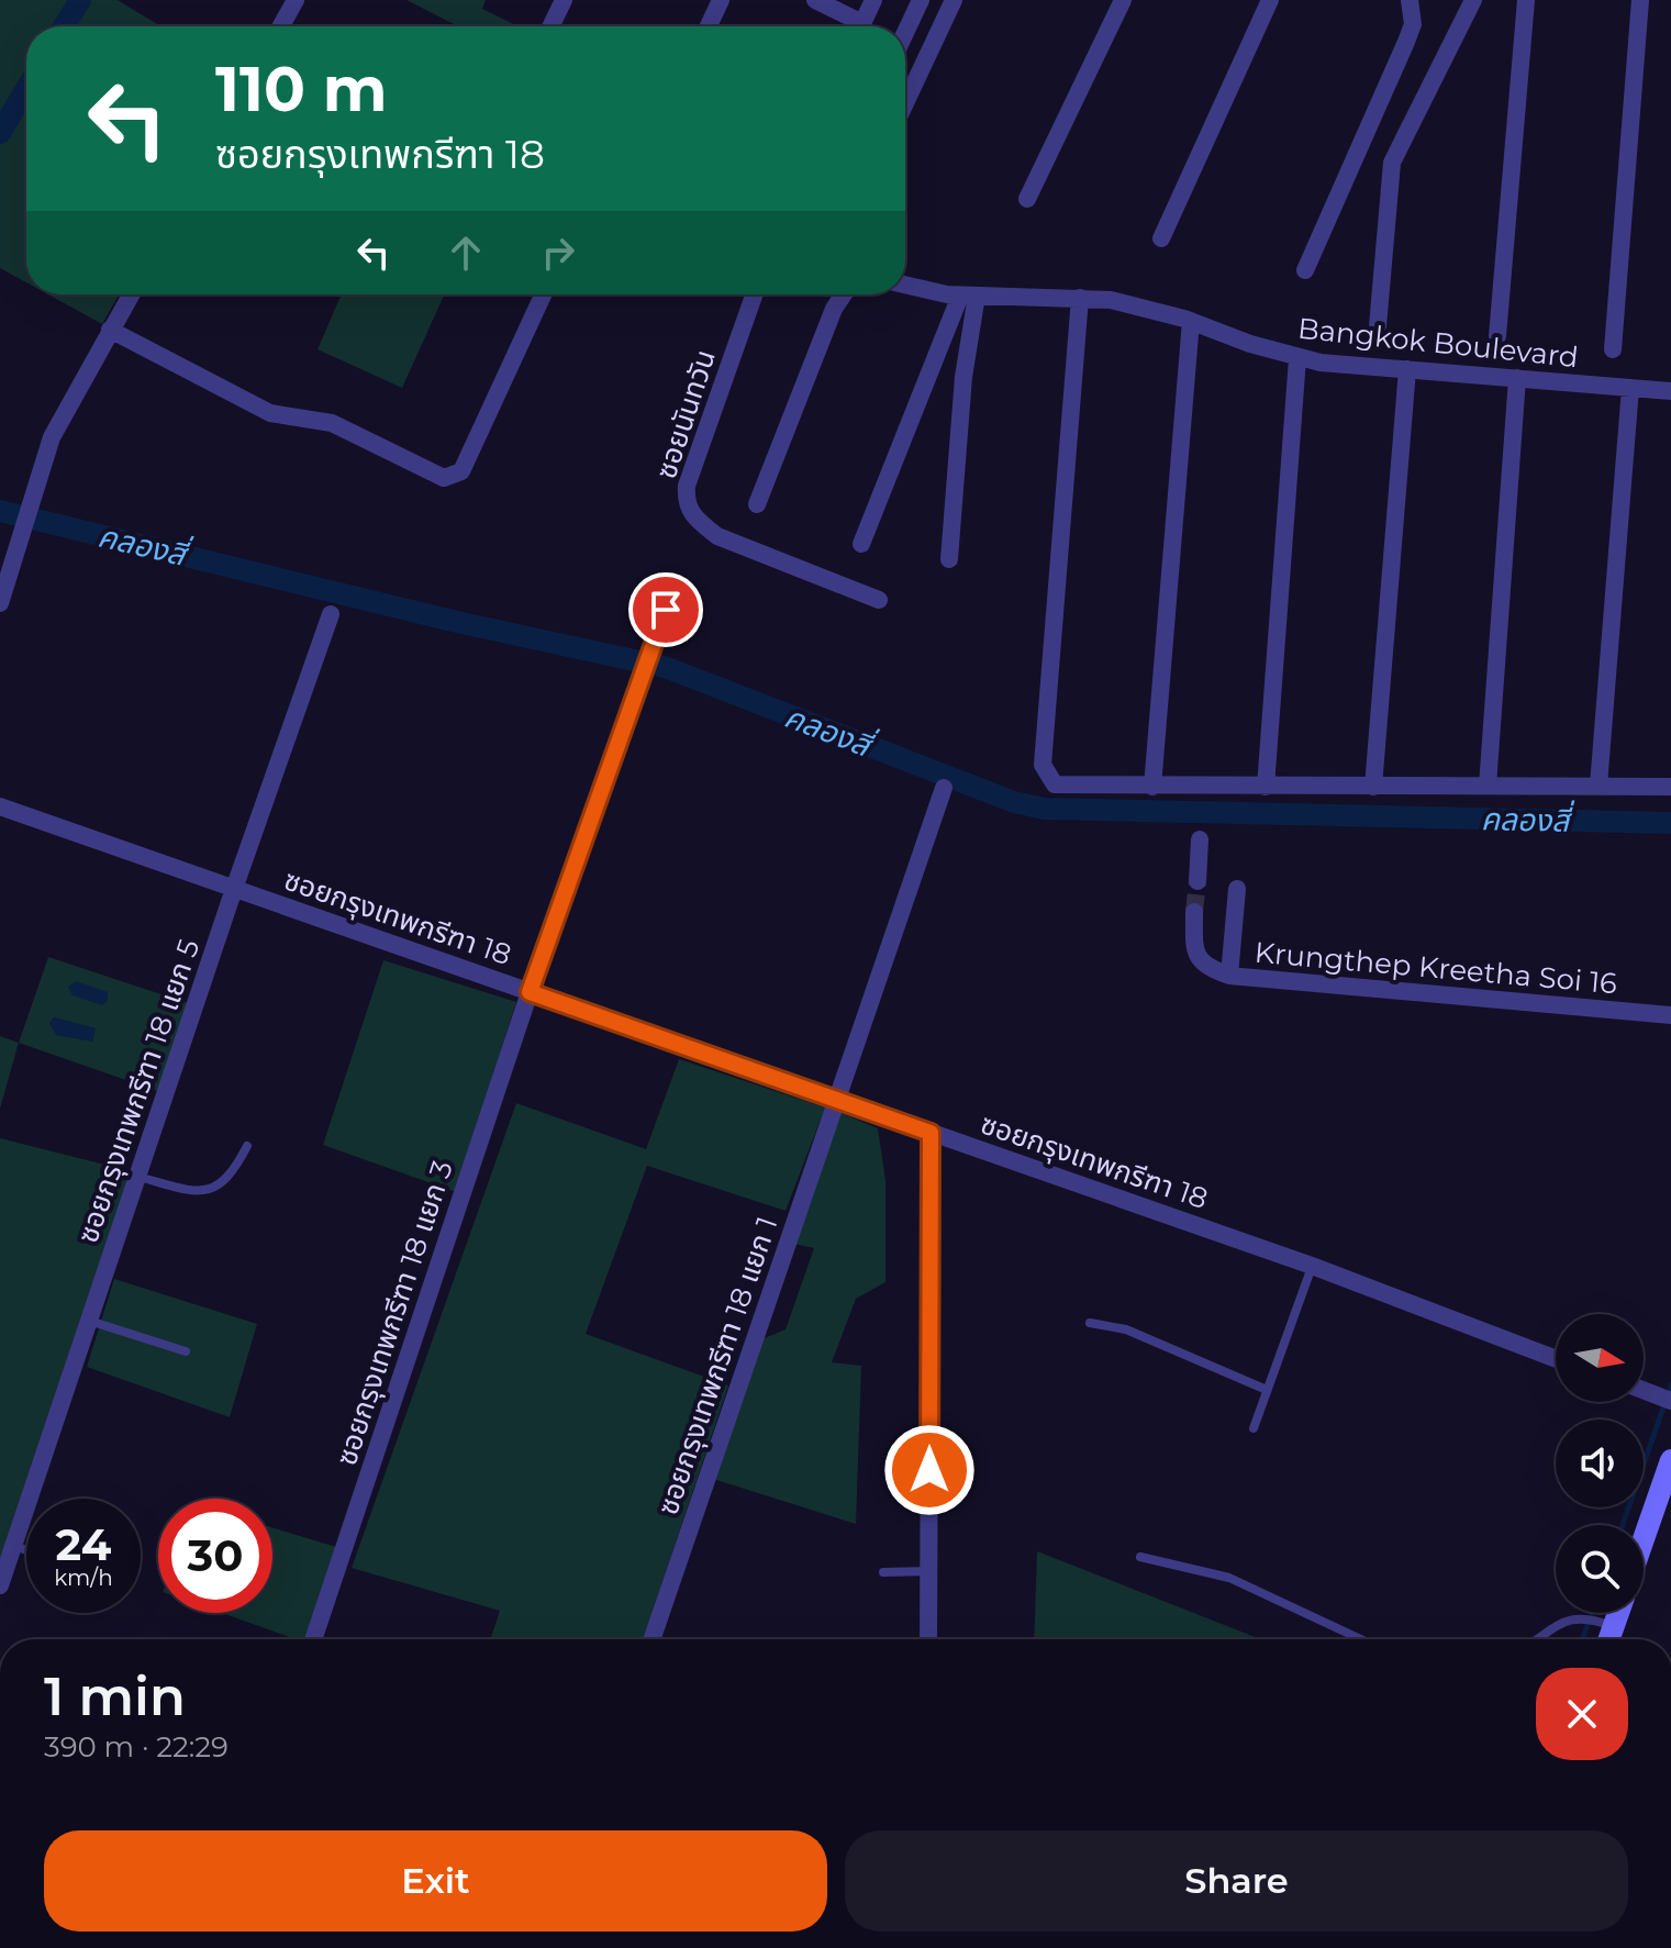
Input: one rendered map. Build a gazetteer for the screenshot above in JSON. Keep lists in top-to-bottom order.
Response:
{
  "streets": {
    "street": [
      "Bangkok Boulevard",
      "ซอยนันทวัน",
      "ซอยกรุงเทพกรีฑา 18",
      "Krungthep Kreetha Soi 16",
      "ซอยกรุงเทพกรีฑา 18 แยก 5",
      "ซอยกรุงเทพกรีฑา 18 แยก 3",
      "ซอยกรุงเทพกรีฑา 18 แยก 1"
    ]
  },
  "crossings": [
    ["ซอยกรุงเทพกรีฑา 18", "ซอยกรุงเทพกรีฑา 18 แยก 5"],
    ["ซอยกรุงเทพกรีฑา 18", "ซอยกรุงเทพกรีฑา 18 แยก 3"],
    ["ซอยกรุงเทพกรีฑา 18", "ซอยกรุงเทพกรีฑา 18 แยก 1"]
  ],
  "water": ["คลองสี่"],
  "north": "right",
  "page": {
    "turn": ["110 m", "ซอยกรุงเทพกรีฑา 18"],
    "speed": "24 km/h",
    "limit": "30",
    "heading": ["1 min", "390 m · 22:29"],
    "buttons": ["Exit", "Share"]
  }
}
